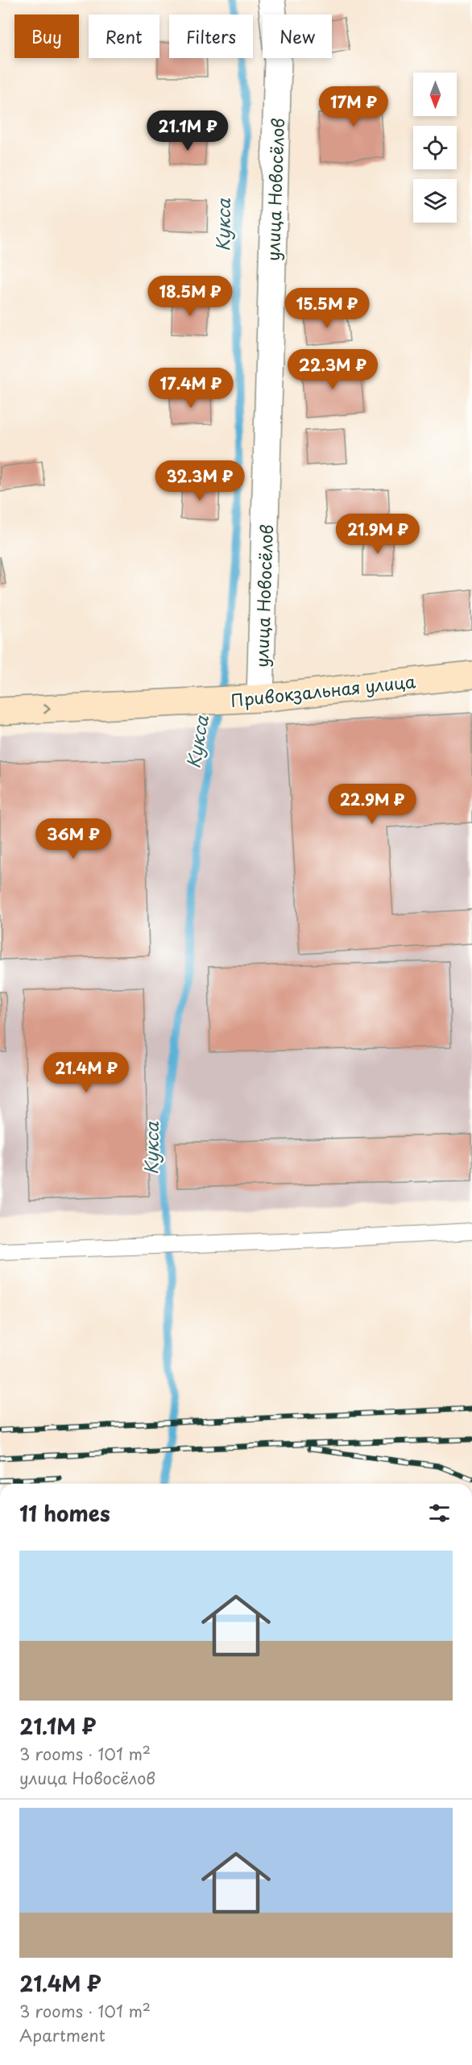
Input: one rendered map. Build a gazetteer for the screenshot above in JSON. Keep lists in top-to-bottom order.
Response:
{
  "streets": {
    "street": ["улица Новосёлов", "Привокзальная улица"]
  },
  "crossings": [
    ["улица Новосёлов", "Привокзальная улица"]
  ],
  "one_way": ["Привокзальная улица"],
  "water": ["Кукса"],
  "north": "bottom",
  "page": {
    "chip": [
      "Buy",
      "Rent",
      "Filters",
      "New"
    ],
    "price": [
      "17M ₽",
      "21.1M ₽",
      "18.5M ₽",
      "15.5M ₽",
      "22.3M ₽",
      "17.4M ₽",
      "32.3M ₽",
      "21.9M ₽",
      "22.9M ₽",
      "36M ₽",
      "21.4M ₽"
    ],
    "heading": "11 homes",
    "list": [
      {
        "name": "21.1M ₽",
        "note": "3 rooms · 101 m² · улица Новосёлов"
      },
      {
        "name": "21.4M ₽",
        "note": "3 rooms · 101 m² · Apartment"
      }
    ]
  }
}
